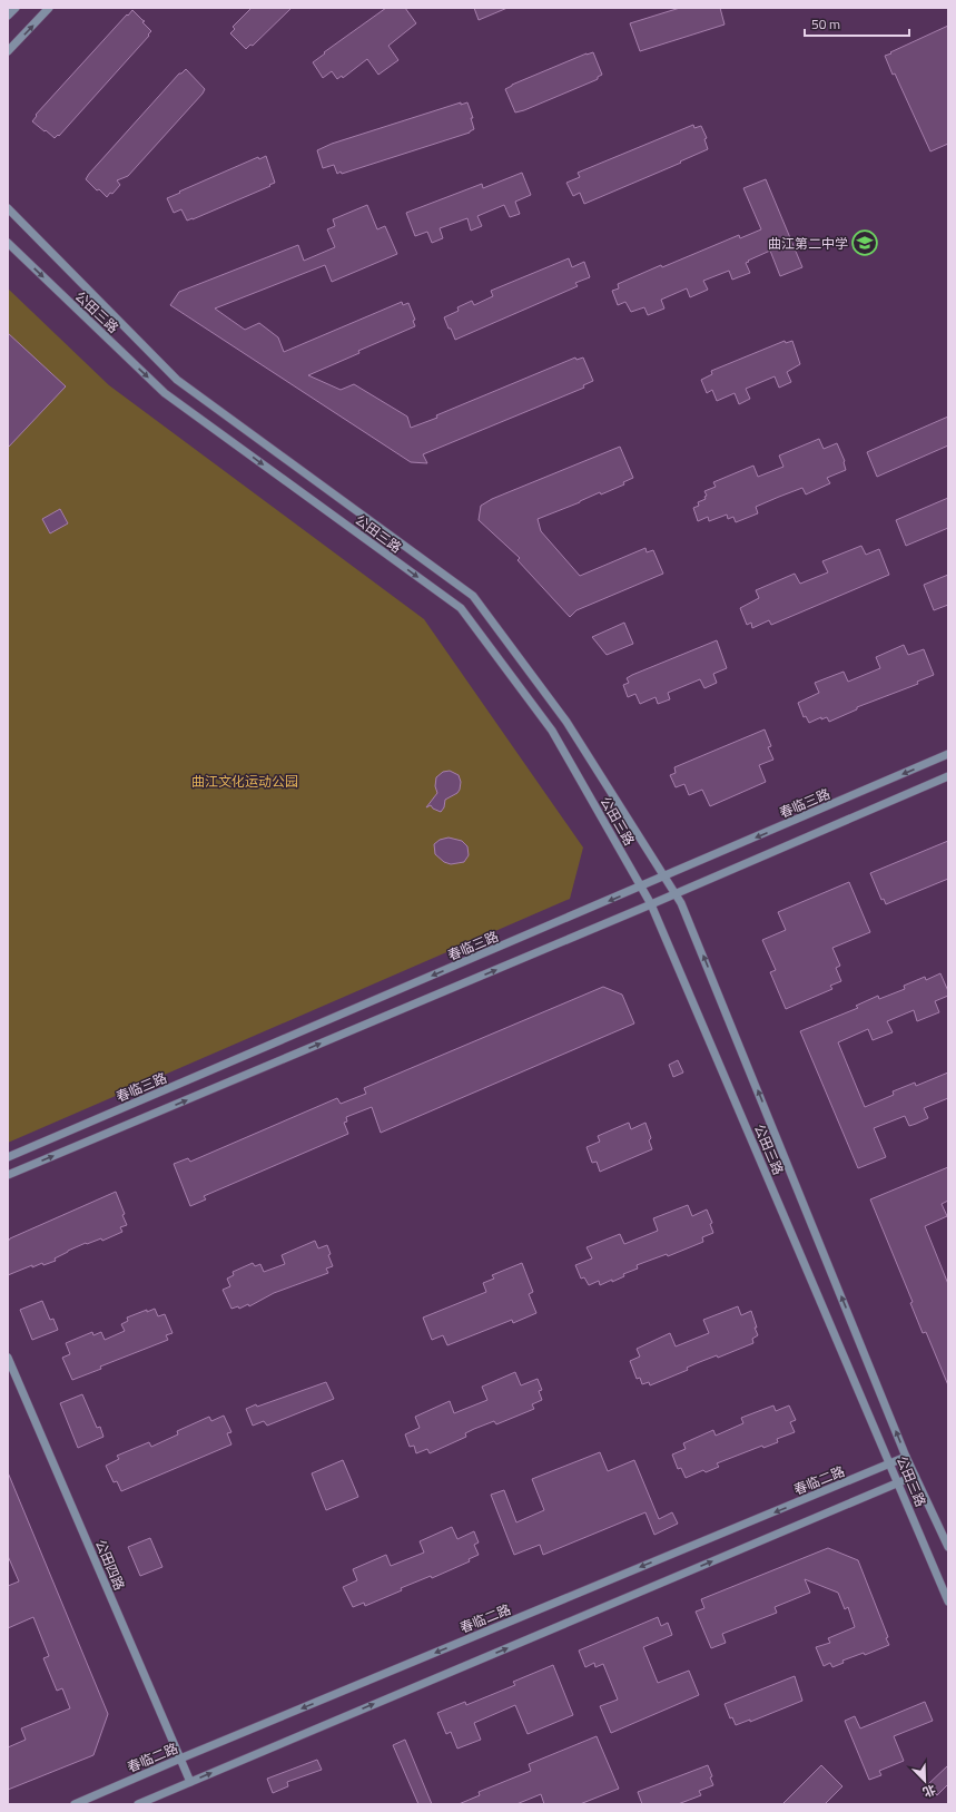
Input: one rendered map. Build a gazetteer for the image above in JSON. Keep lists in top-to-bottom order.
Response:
{
  "streets": {
    "street": [
      "公田三路",
      "春临三路",
      "春临二路",
      "公田四路"
    ]
  },
  "crossings": [
    ["公田三路", "春临三路"],
    ["公田三路", "春临二路"],
    ["春临二路", "公田四路"]
  ],
  "parks": ["曲江文化运动公园"],
  "places": {
    "school or university": ["曲江第二中学"]
  },
  "scale_bar": "50 m",
  "north": "bottom right"
}
